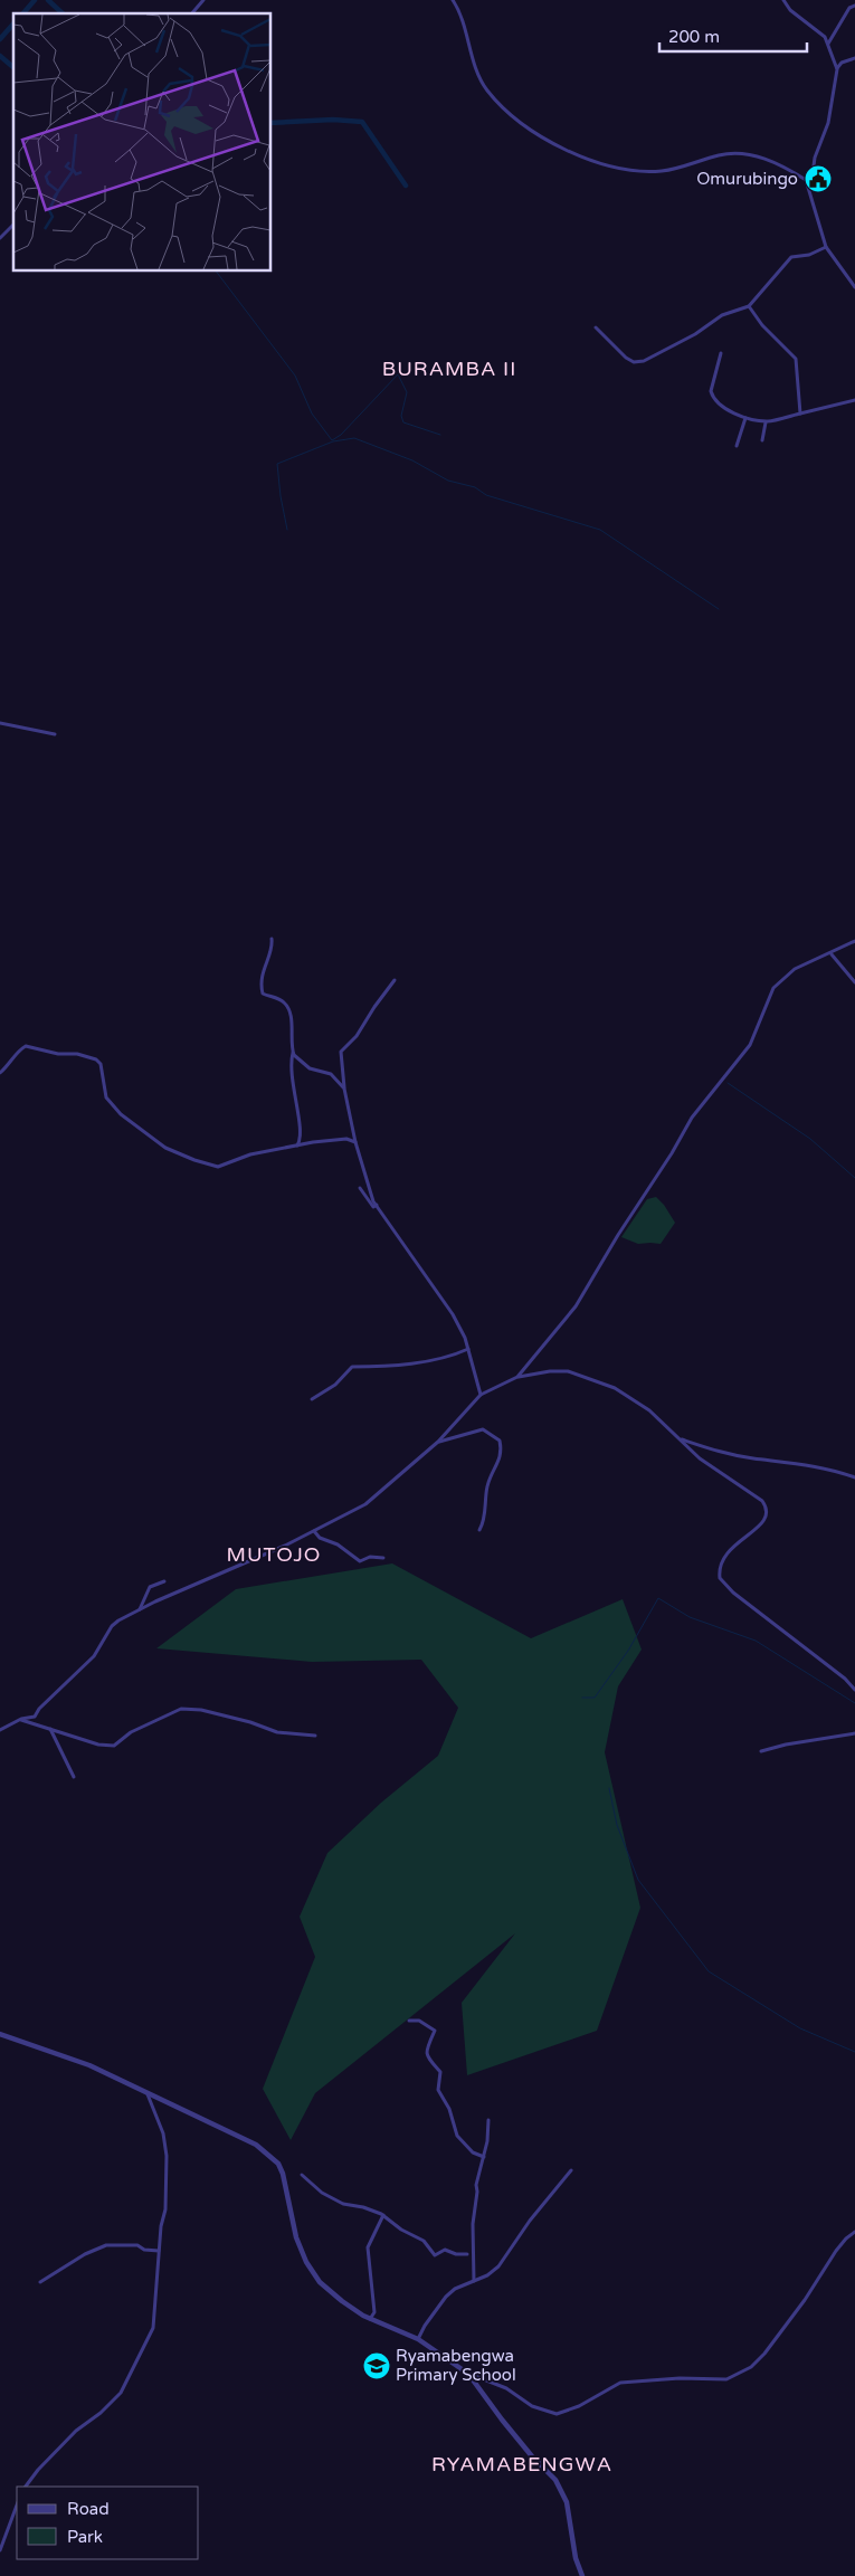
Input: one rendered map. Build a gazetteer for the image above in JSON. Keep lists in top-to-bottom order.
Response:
{
  "districts": ["BURAMBA II", "MUTOJO", "RYAMABENGWA"],
  "places": {
    "public building": ["Omurubingo"],
    "school or university": ["Ryamabengwa Primary School"]
  },
  "legend": ["Road", "Park"],
  "scale_bar": "200 m"
}
